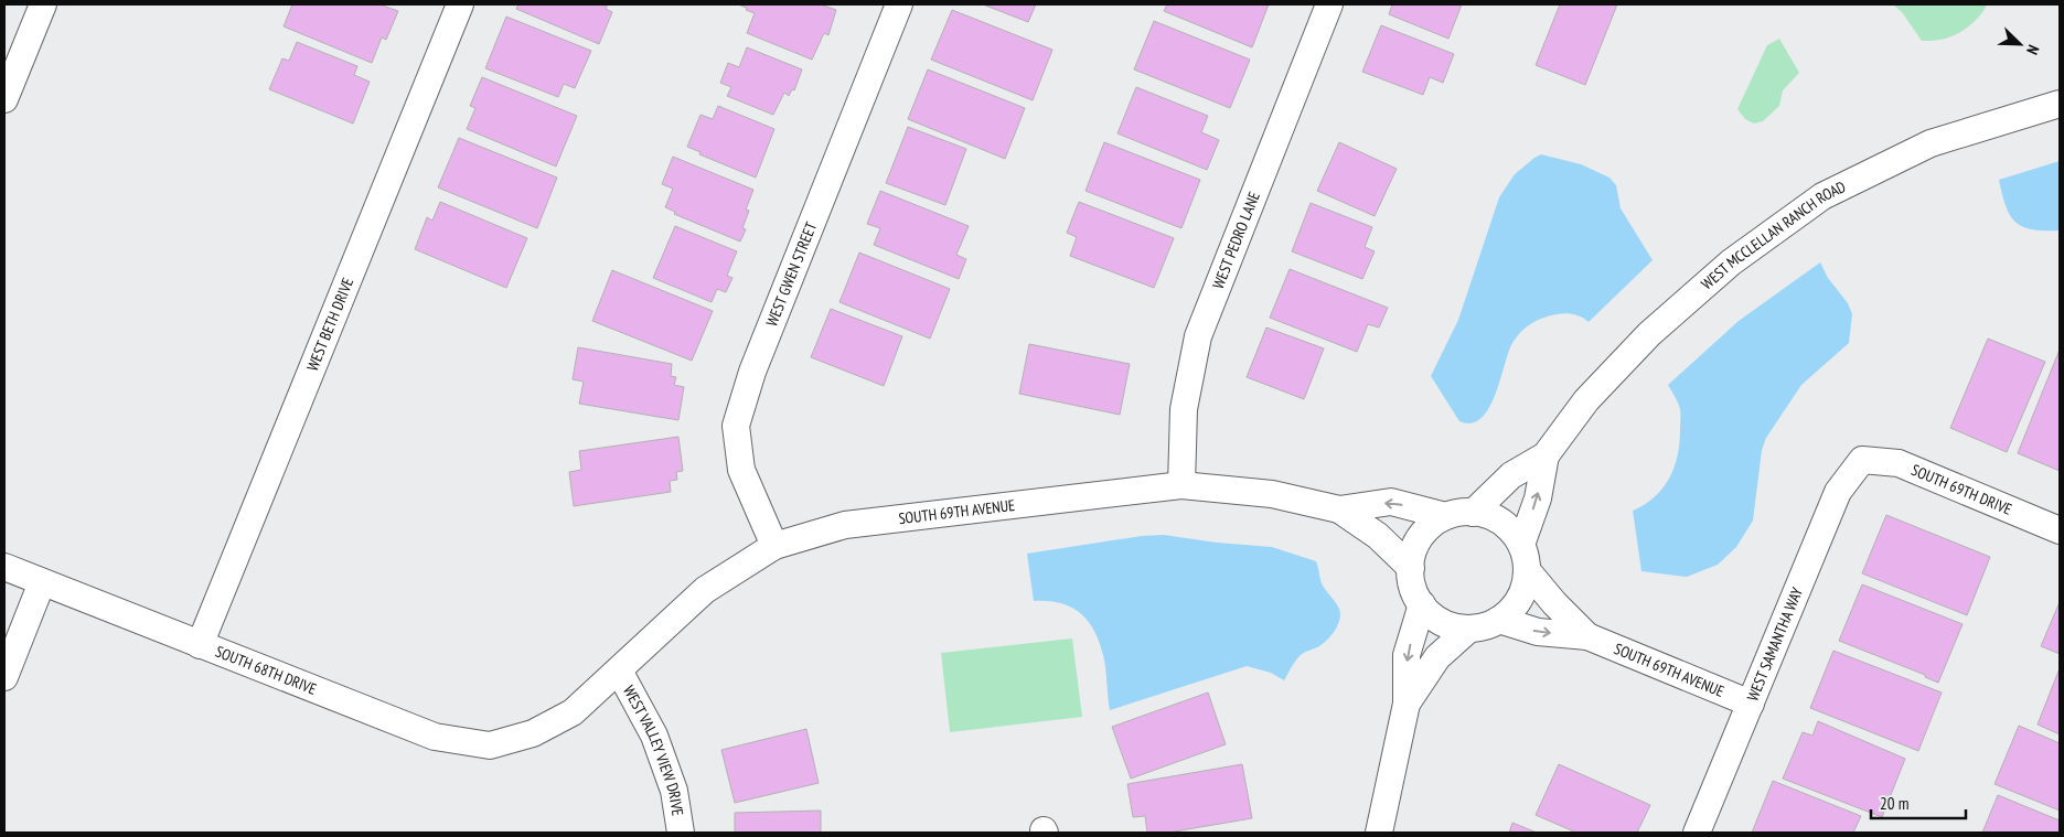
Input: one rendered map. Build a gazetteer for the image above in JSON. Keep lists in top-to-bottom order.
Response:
{
  "streets": {
    "street": [
      "WEST MCCLELLAN RANCH ROAD",
      "WEST PEDRO LANE",
      "WEST GWEN STREET",
      "WEST BETH DRIVE",
      "SOUTH 69TH DRIVE",
      "SOUTH 69TH AVENUE",
      "WEST SAMANTHA WAY",
      "SOUTH 68TH DRIVE",
      "WEST VALLEY VIEW DRIVE"
    ]
  },
  "crossings": [
    ["WEST PEDRO LANE", "SOUTH 69TH AVENUE"],
    ["WEST GWEN STREET", "SOUTH 69TH AVENUE"],
    ["WEST BETH DRIVE", "SOUTH 68TH DRIVE"],
    ["SOUTH 69TH DRIVE", "WEST SAMANTHA WAY"],
    ["SOUTH 69TH AVENUE", "WEST SAMANTHA WAY"],
    ["SOUTH 69TH AVENUE", "SOUTH 68TH DRIVE"],
    ["SOUTH 69TH AVENUE", "WEST VALLEY VIEW DRIVE"],
    ["SOUTH 68TH DRIVE", "WEST VALLEY VIEW DRIVE"]
  ],
  "scale_bar": "20 m",
  "north": "bottom right"
}
